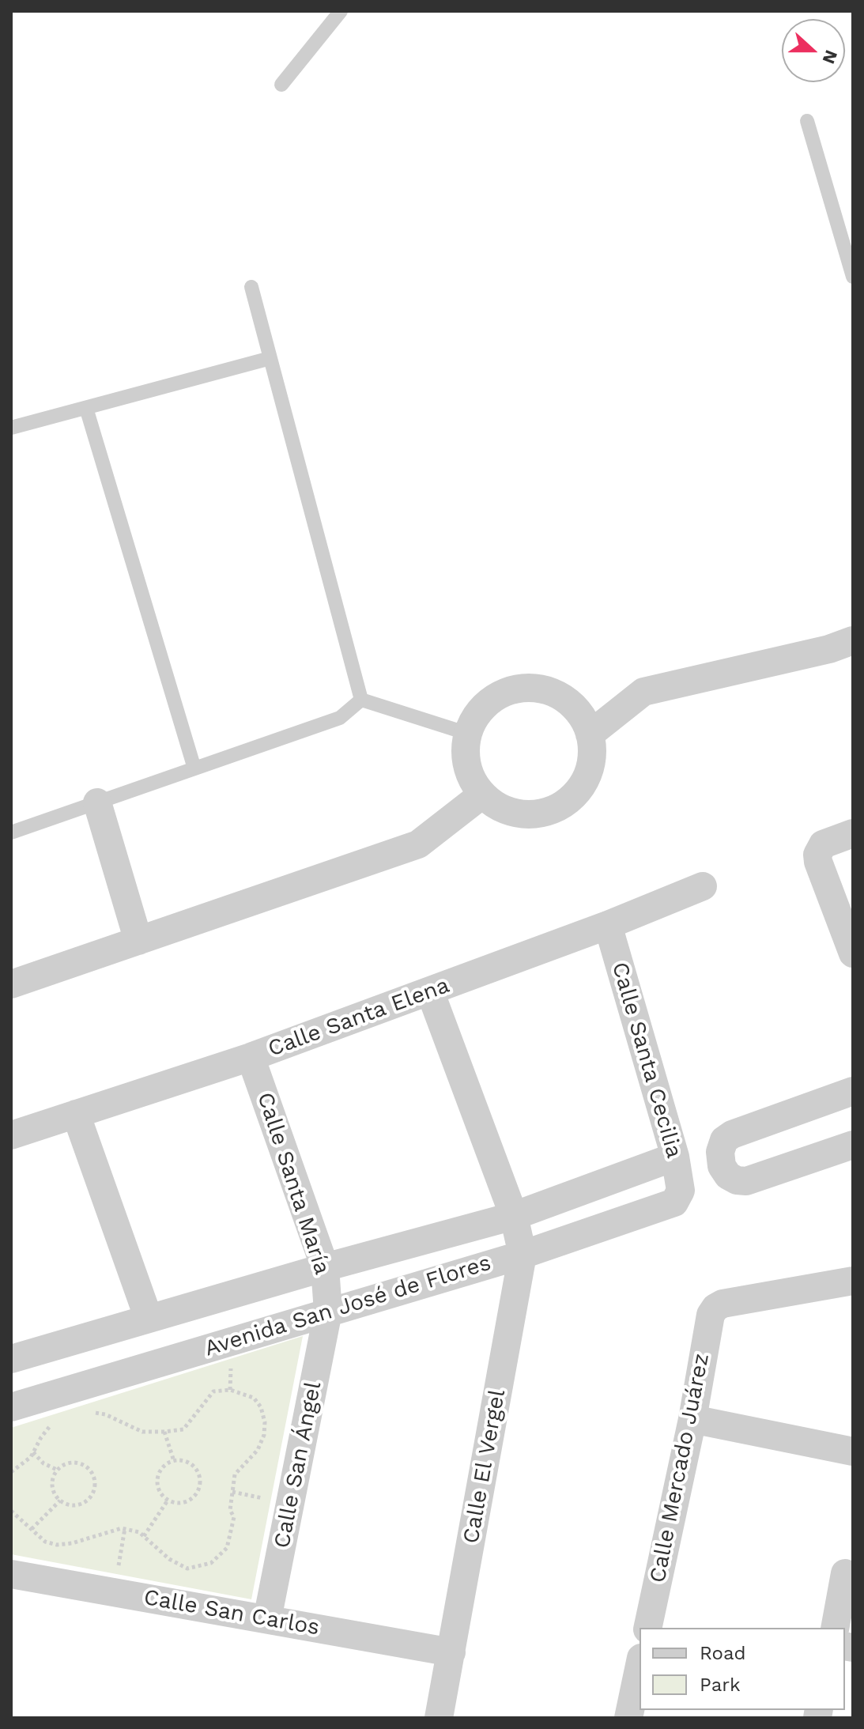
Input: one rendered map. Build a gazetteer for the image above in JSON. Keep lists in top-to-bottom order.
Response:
{
  "streets": {
    "street": [
      "Calle Santa Elena",
      "Calle Santa Cecilia",
      "Calle Santa María",
      "Avenida San José de Flores",
      "Calle San Ángel",
      "Calle El Vergel",
      "Calle Mercado Juárez",
      "Calle San Carlos"
    ]
  },
  "crossings": [
    ["Calle Santa Elena", "Calle Santa Cecilia"],
    ["Calle Santa Elena", "Calle Santa María"],
    ["Calle Santa Elena", "Calle El Vergel"],
    ["Calle Santa Cecilia", "Avenida San José de Flores"],
    ["Calle Santa María", "Avenida San José de Flores"],
    ["Calle Santa María", "Calle San Ángel"],
    ["Avenida San José de Flores", "Calle San Ángel"],
    ["Avenida San José de Flores", "Calle El Vergel"],
    ["Calle San Ángel", "Calle San Carlos"],
    ["Calle El Vergel", "Calle San Carlos"]
  ],
  "legend": ["Road", "Park"],
  "north": "right"
}
